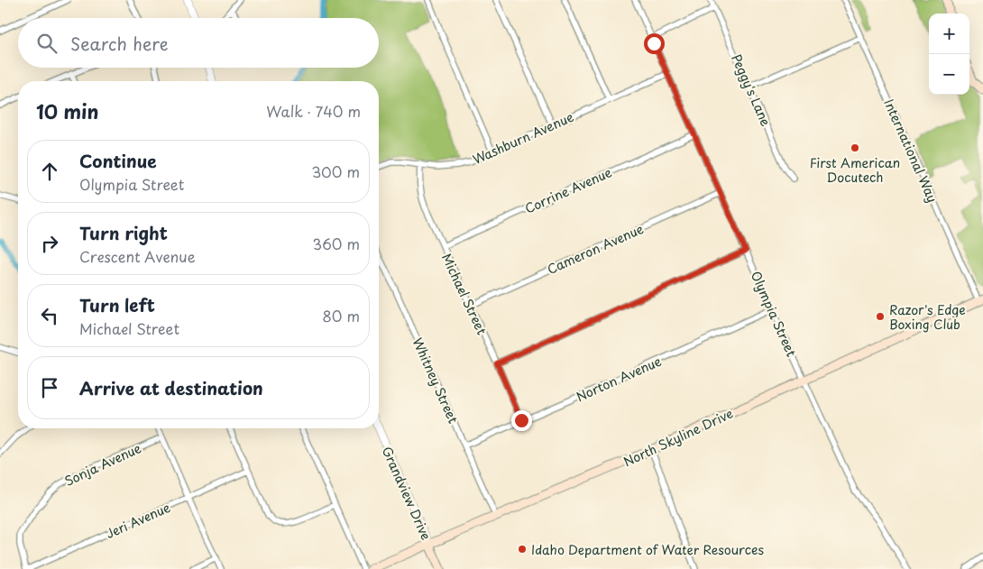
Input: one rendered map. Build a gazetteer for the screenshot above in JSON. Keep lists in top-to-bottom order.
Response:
{
  "streets": {
    "main road": ["North Skyline Drive", "Grandview Drive"],
    "street": [
      "Peggy's Lane",
      "Washburn Avenue",
      "International Way",
      "Corrine Avenue",
      "Cameron Avenue",
      "Michael Street",
      "Olympia Street",
      "Norton Avenue",
      "Whitney Street",
      "Sonja Avenue",
      "Jeri Avenue"
    ]
  },
  "crossings": [
    ["Washburn Avenue", "Michael Street"],
    ["Washburn Avenue", "Olympia Street"],
    ["International Way", "North Skyline Drive"],
    ["Corrine Avenue", "Michael Street"],
    ["Corrine Avenue", "Olympia Street"],
    ["Cameron Avenue", "Michael Street"],
    ["Cameron Avenue", "Olympia Street"],
    ["Michael Street", "Norton Avenue"],
    ["Olympia Street", "Norton Avenue"],
    ["Olympia Street", "North Skyline Drive"],
    ["Norton Avenue", "Whitney Street"],
    ["Whitney Street", "North Skyline Drive"],
    ["North Skyline Drive", "Grandview Drive"],
    ["Sonja Avenue", "Jeri Avenue"]
  ],
  "places": ["First American Docutech", "Razor's Edge Boxing Club", "Idaho Department of Water Resources"],
  "page": {
    "map_buttons": ["+", "−"],
    "search": "Search here",
    "heading": ["10 min", "Walk · 740 m"],
    "list": [
      ["Continue", "Olympia Street", "300 m"],
      ["Turn right", "Crescent Avenue", "360 m"],
      ["Turn left", "Michael Street", "80 m"],
      "Arrive at destination"
    ]
  }
}
